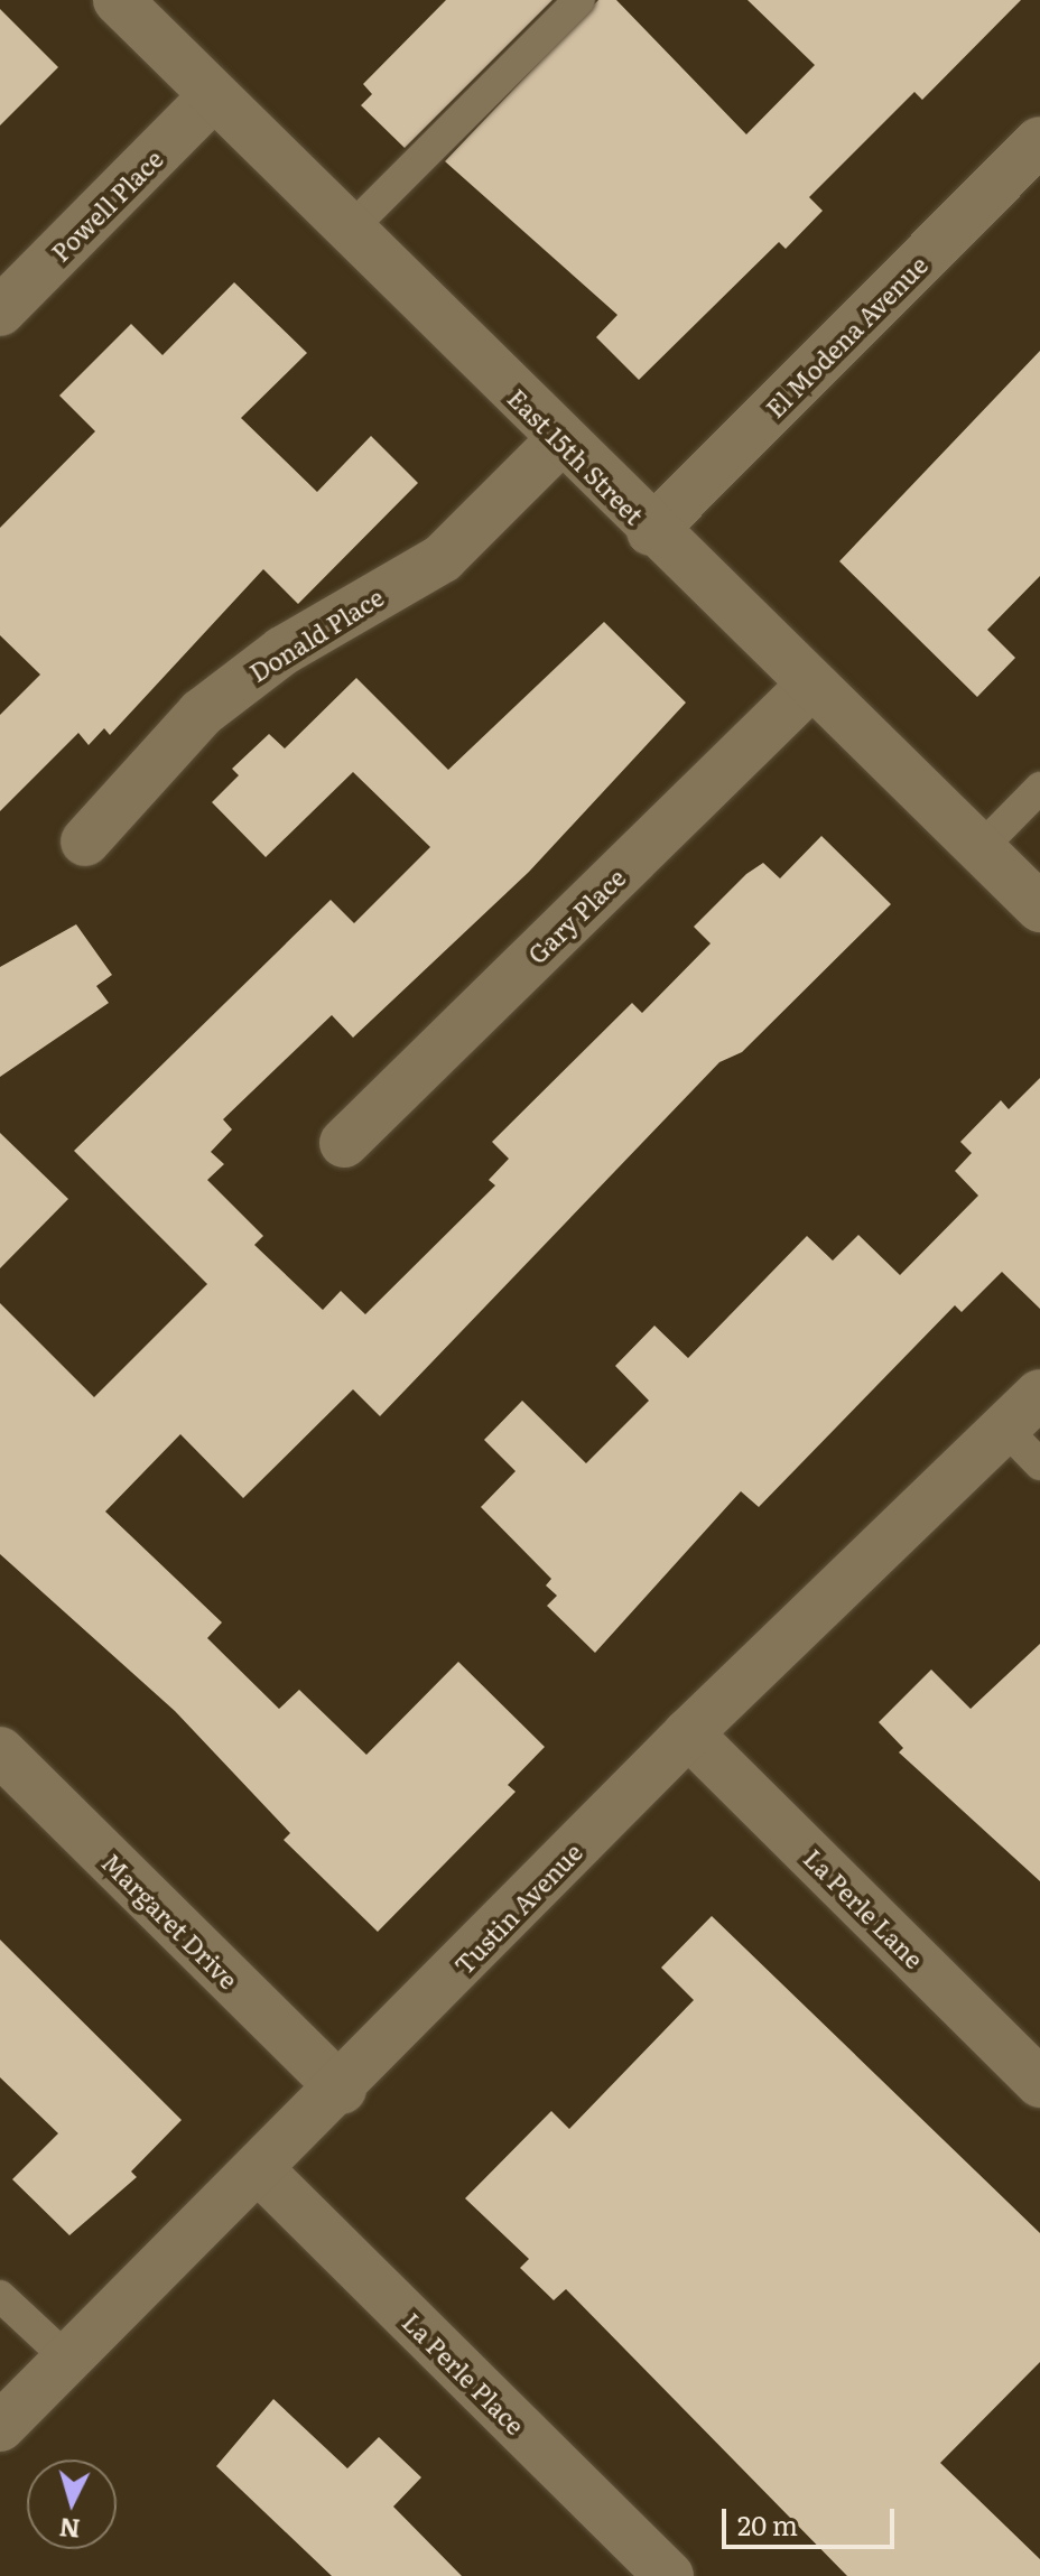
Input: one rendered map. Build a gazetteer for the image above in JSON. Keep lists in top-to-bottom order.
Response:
{
  "streets": {
    "street": [
      "Powell Place",
      "El Modena Avenue",
      "East 15th Street",
      "Donald Place",
      "Gary Place",
      "Tustin Avenue",
      "La Perle Lane",
      "Margaret Drive",
      "La Perle Place"
    ]
  },
  "crossings": [
    ["Powell Place", "East 15th Street"],
    ["El Modena Avenue", "East 15th Street"],
    ["East 15th Street", "Donald Place"],
    ["East 15th Street", "Gary Place"],
    ["Tustin Avenue", "La Perle Lane"],
    ["Tustin Avenue", "Margaret Drive"],
    ["Tustin Avenue", "La Perle Place"]
  ],
  "scale_bar": "20 m",
  "north": "bottom"
}
